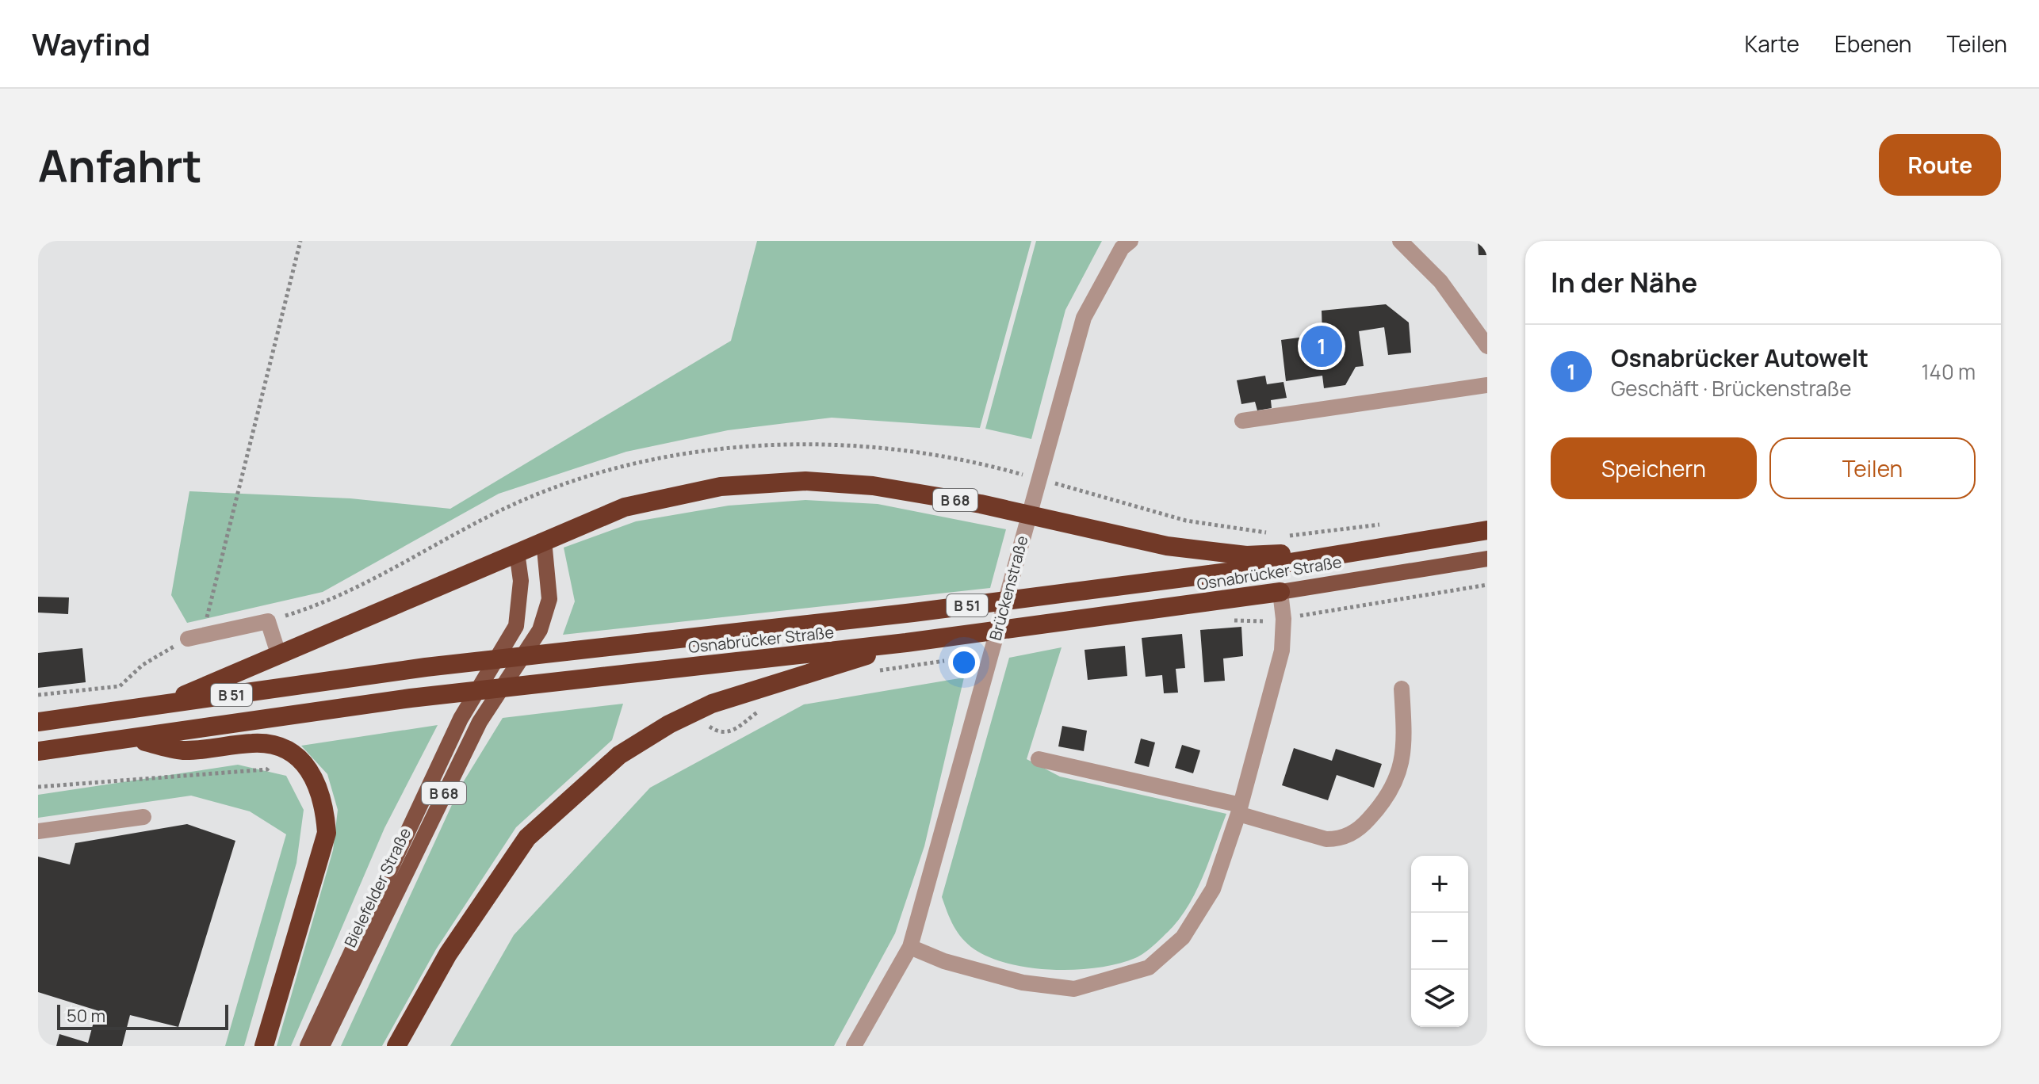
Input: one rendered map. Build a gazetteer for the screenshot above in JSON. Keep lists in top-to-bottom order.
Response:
{
  "streets": {
    "highway": ["B 68", "Osnabrücker Straße", "B 51"],
    "main road": ["Bielefelder Straße"],
    "street": ["Brückenstraße"]
  },
  "crossings": [
    ["B 68", "Osnabrücker Straße"],
    ["B 68", "Bielefelder Straße"]
  ],
  "scale_bar": "50 m",
  "page": {
    "header": "Wayfind",
    "nav": ["Karte", "Ebenen", "Teilen"],
    "buttons": [
      "Route",
      ["Speichern", "Teilen"]
    ],
    "title": "Anfahrt",
    "heading": "In der Nähe",
    "pins": "1",
    "list": [
      {
        "mark": "1",
        "name": "Osnabrücker Autowelt",
        "note": "Geschäft · Brückenstraße",
        "value": "140 m"
      }
    ],
    "map_buttons": ["+", "−"],
    "scale": "50 m"
  }
}
